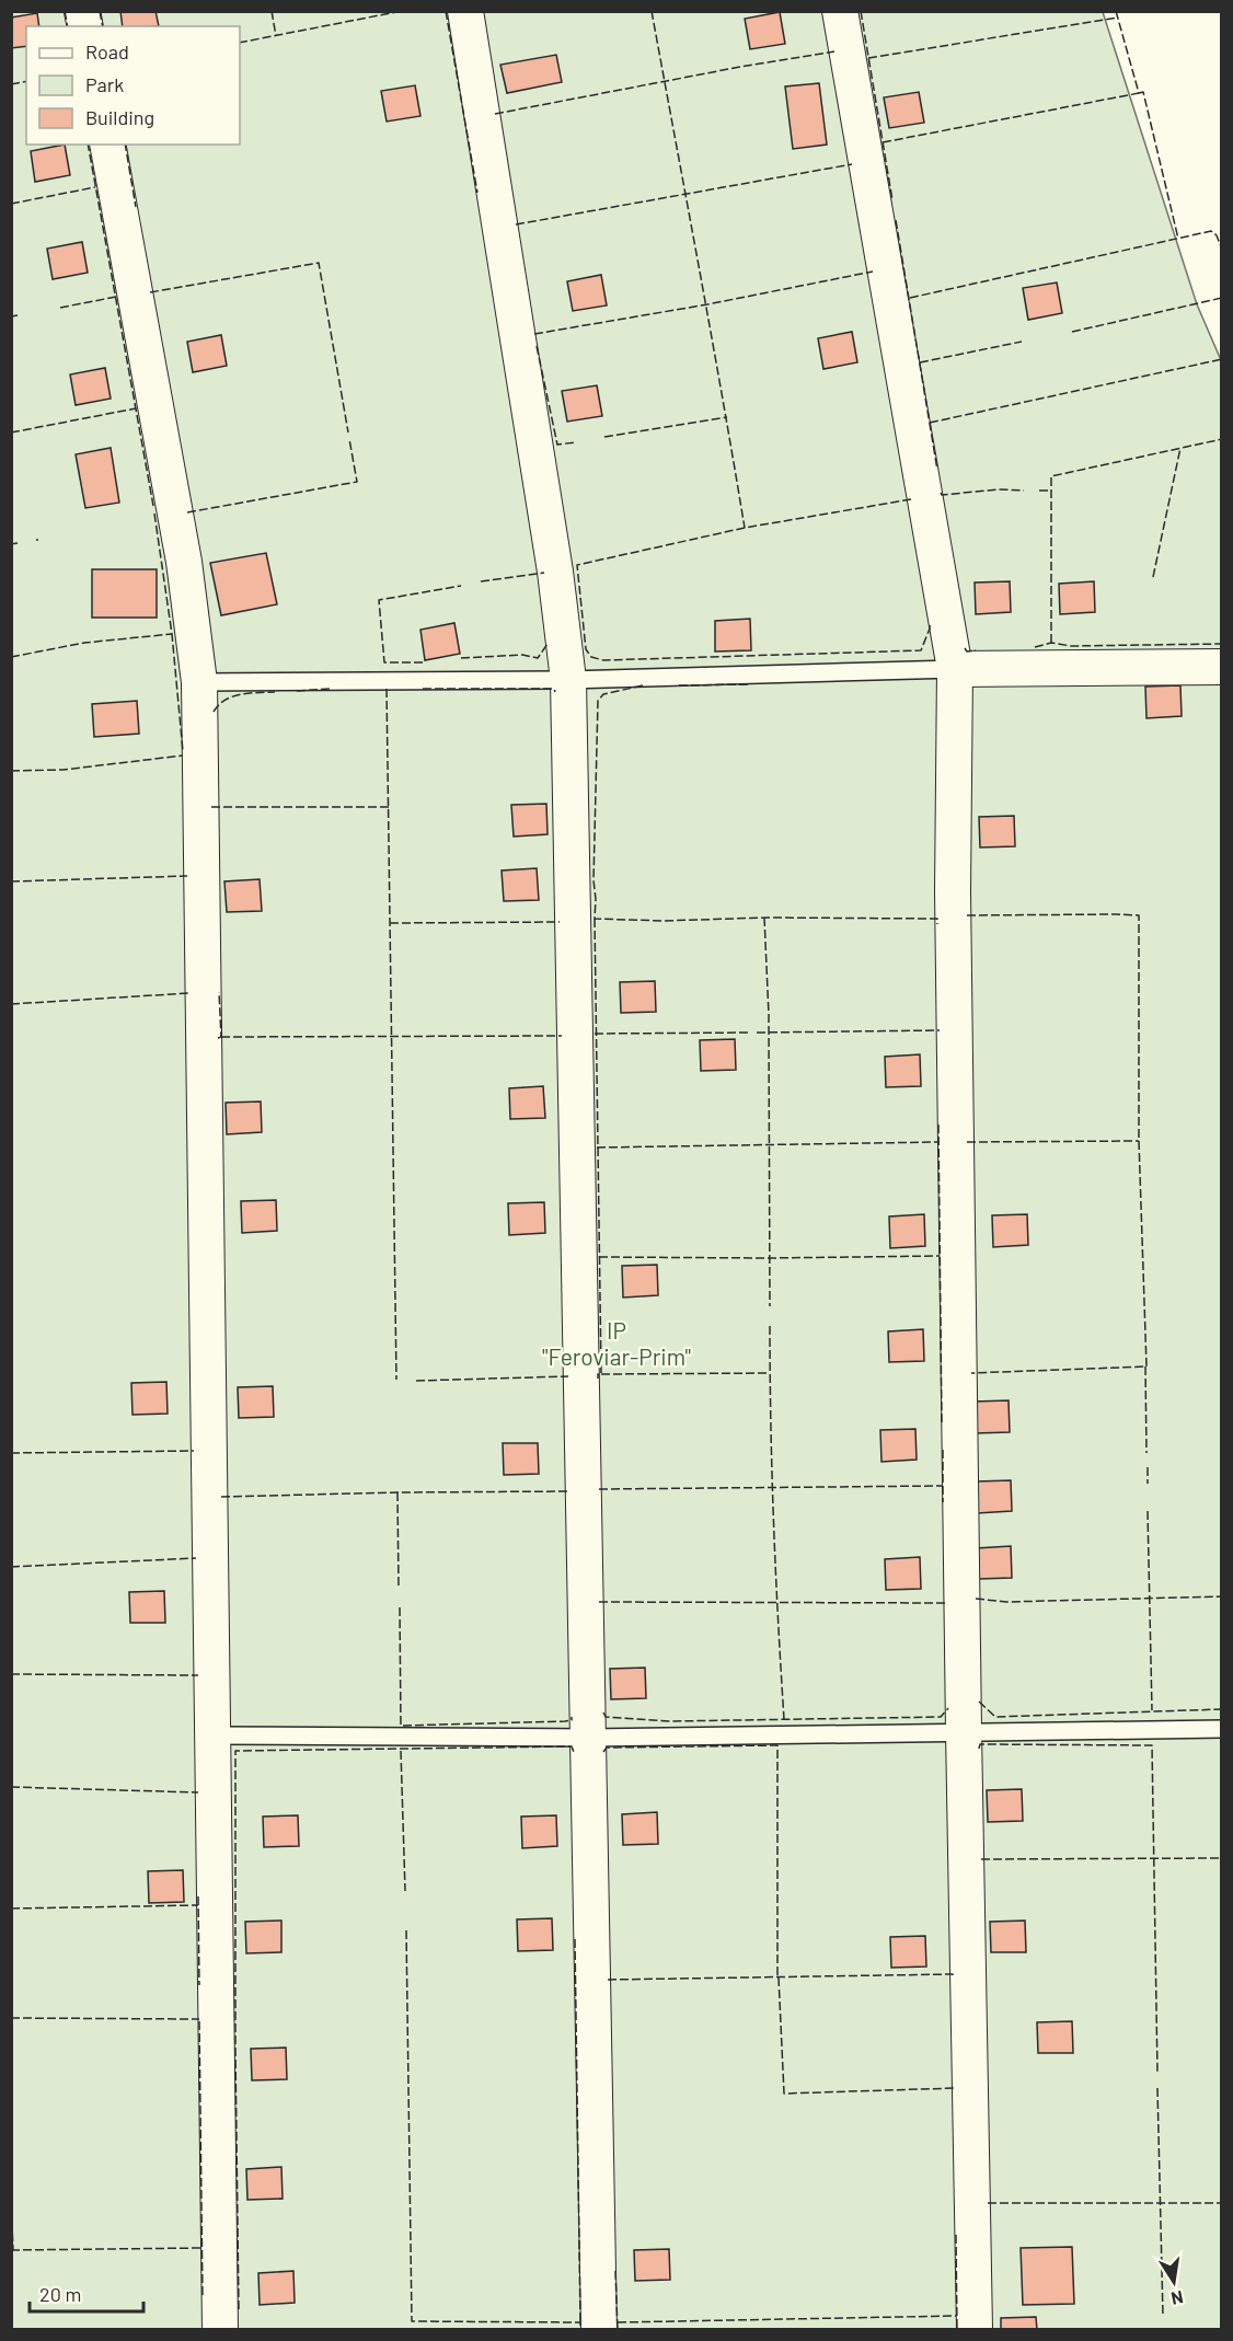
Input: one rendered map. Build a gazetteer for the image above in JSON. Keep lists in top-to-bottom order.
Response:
{
  "parks": ["IP \"Feroviar-Prim\""],
  "legend": ["Road", "Park", "Building"],
  "scale_bar": "20 m",
  "north": "bottom"
}
